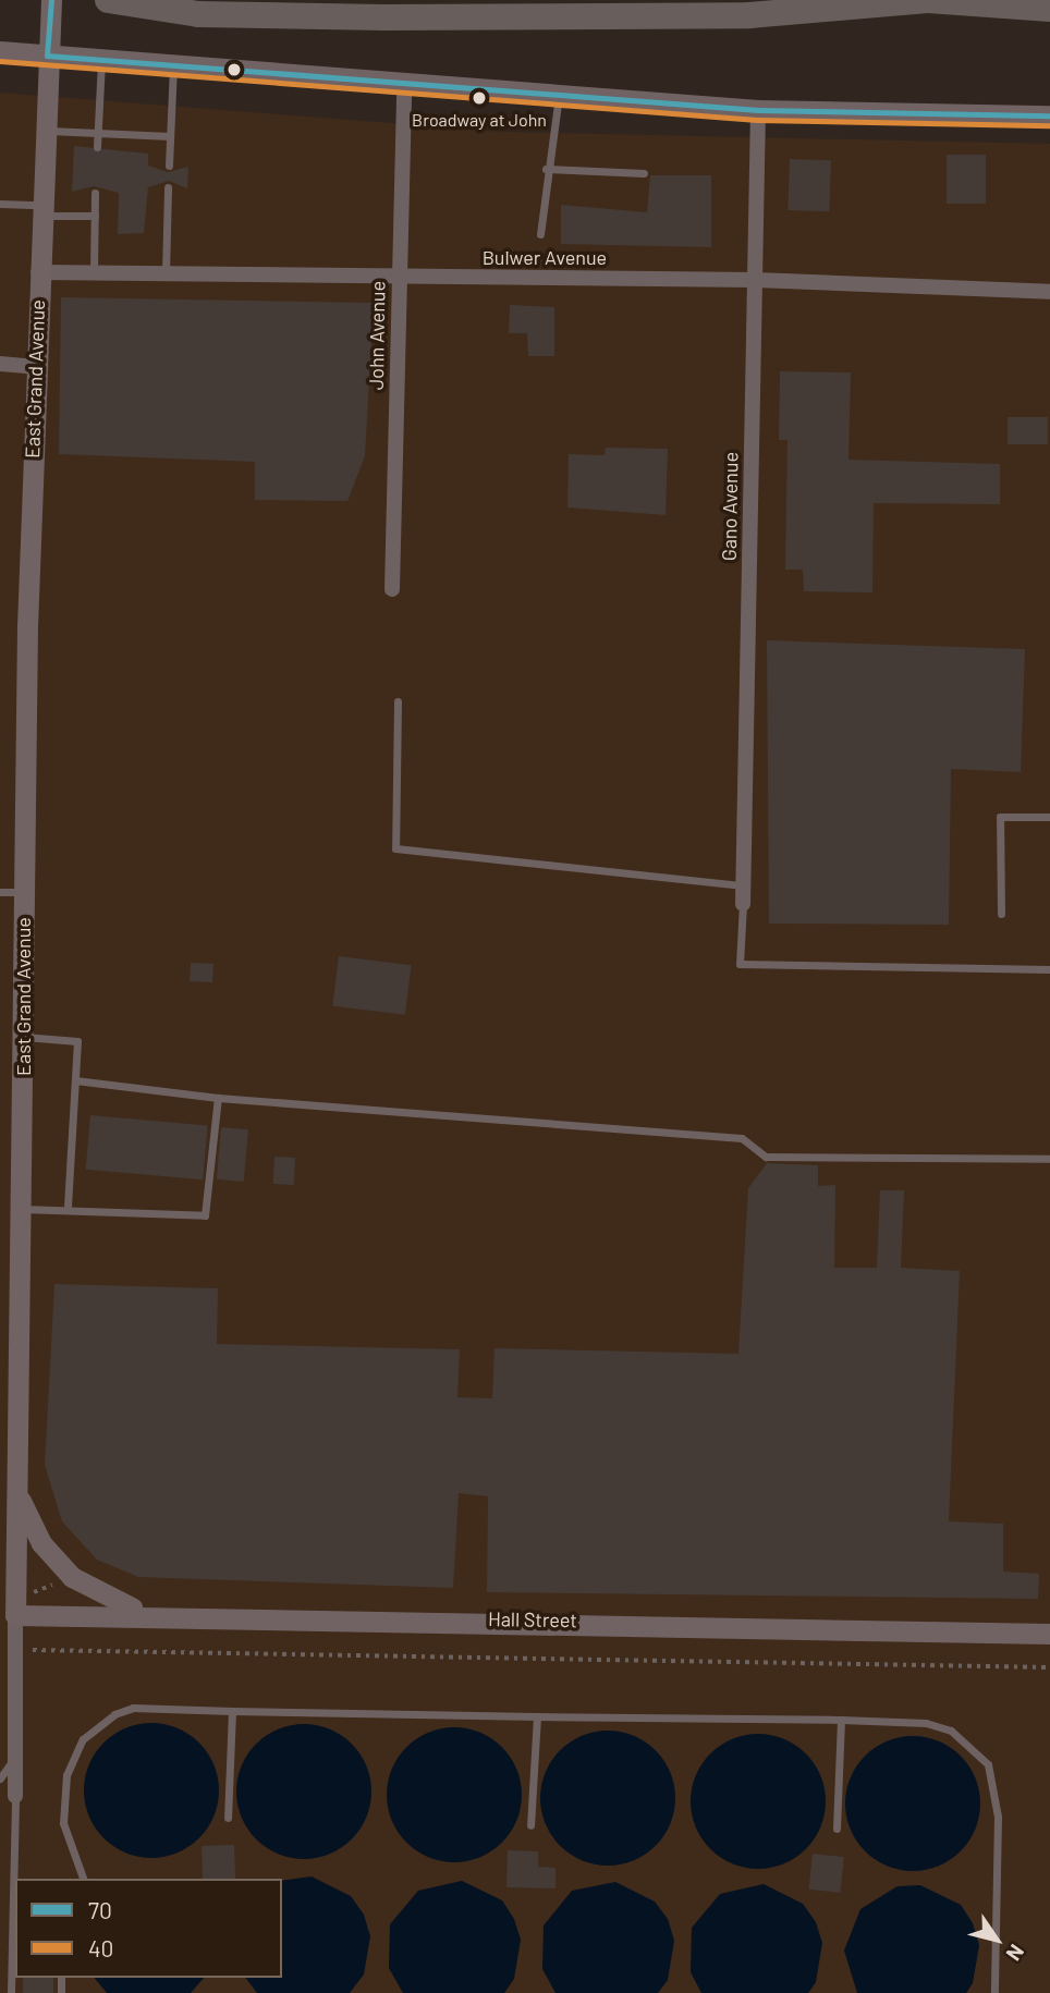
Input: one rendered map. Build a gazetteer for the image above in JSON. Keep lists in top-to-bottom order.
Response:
{
  "streets": {
    "main road": ["East Grand Avenue", "Hall Street"],
    "street": ["Bulwer Avenue", "John Avenue", "Gano Avenue"]
  },
  "crossings": [
    ["Bulwer Avenue", "John Avenue"],
    ["Bulwer Avenue", "East Grand Avenue"],
    ["Bulwer Avenue", "Gano Avenue"],
    ["East Grand Avenue", "Hall Street"]
  ],
  "places": ["Broadway at John"],
  "lines": ["transit line 70", "transit line 40"],
  "legend": ["70", "40"],
  "north": "bottom right"
}
